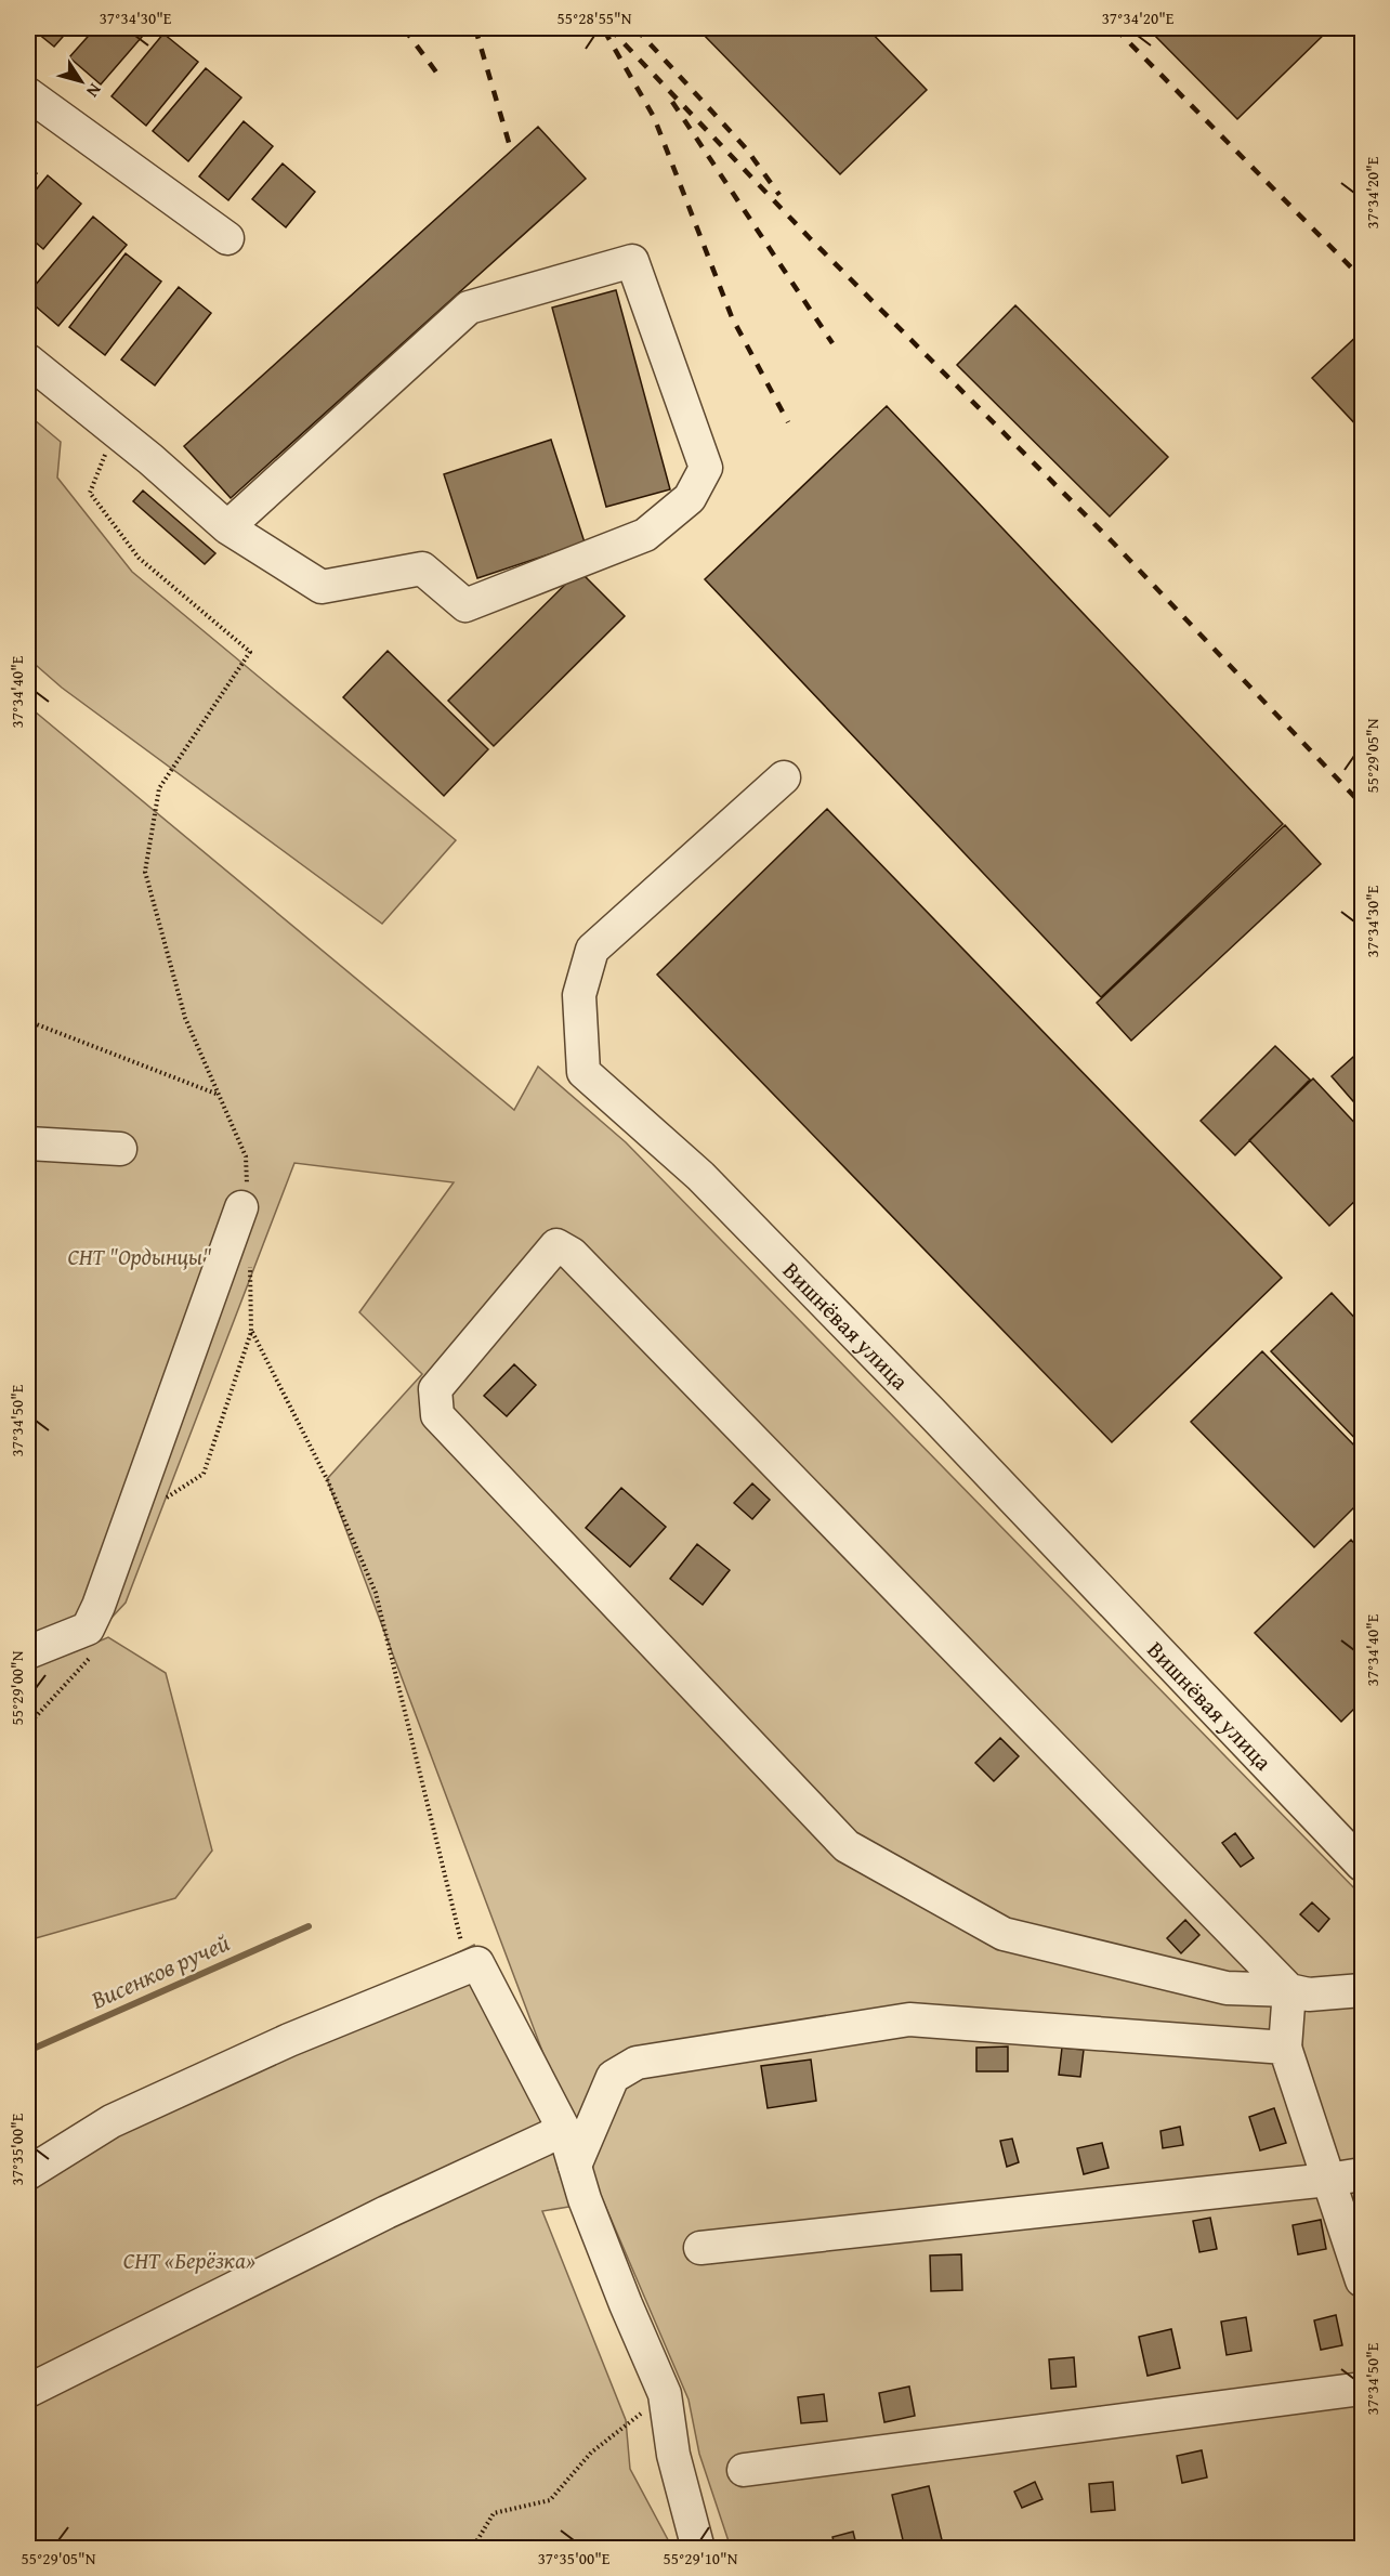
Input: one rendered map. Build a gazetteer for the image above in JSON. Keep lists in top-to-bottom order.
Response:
{
  "streets": {
    "street": ["Вишнёвая улица"]
  },
  "water": ["Висенков ручей"],
  "parks": ["СНТ \"Ордынцы\"", "СНТ «Берёзка»"],
  "north": "bottom right",
  "coordinates": [
    "37°34'30\"E",
    "55°28'55\"N",
    "37°34'20\"E",
    "37°34'40\"E",
    "55°29'05\"N",
    "37°34'50\"E",
    "55°29'00\"N",
    "37°35'00\"E",
    "55°29'10\"N"
  ]
}
